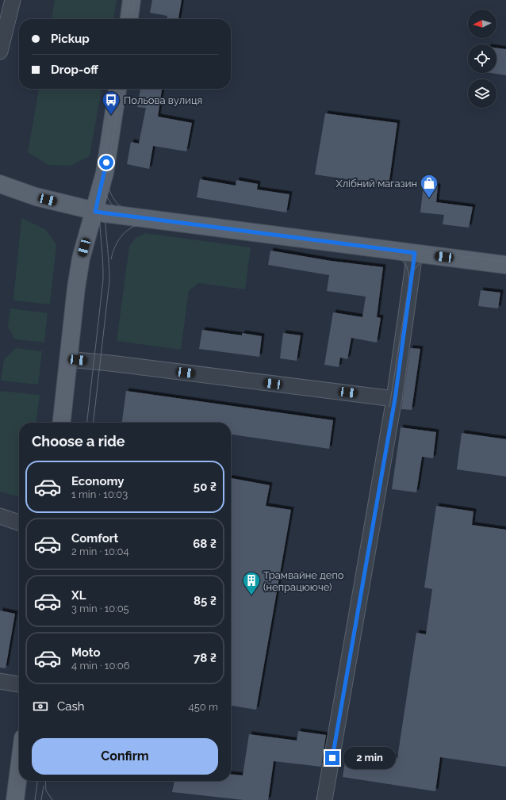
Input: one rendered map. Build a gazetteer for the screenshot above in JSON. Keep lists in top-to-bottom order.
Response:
{
  "places": {
    "bus stop": ["Польова вулиця"],
    "shop": ["Хлібний магазин"],
    "building": ["Трамвайне депо (непрацююче)"]
  },
  "north": "left",
  "page": {
    "banner": ["Pickup", "Drop-off"],
    "heading": "Choose a ride",
    "list": [
      {
        "name": "Economy",
        "note": "1 min · 10:03",
        "value": "50 ₴"
      },
      {
        "name": "Comfort",
        "note": "2 min · 10:04",
        "value": "68 ₴"
      },
      {
        "name": "XL",
        "note": "3 min · 10:05",
        "value": "85 ₴"
      },
      {
        "name": "Moto",
        "note": "4 min · 10:06",
        "value": "78 ₴"
      }
    ],
    "pay": ["Cash", "450 m"],
    "buttons": "Confirm",
    "bubble": "2 min"
  }
}
